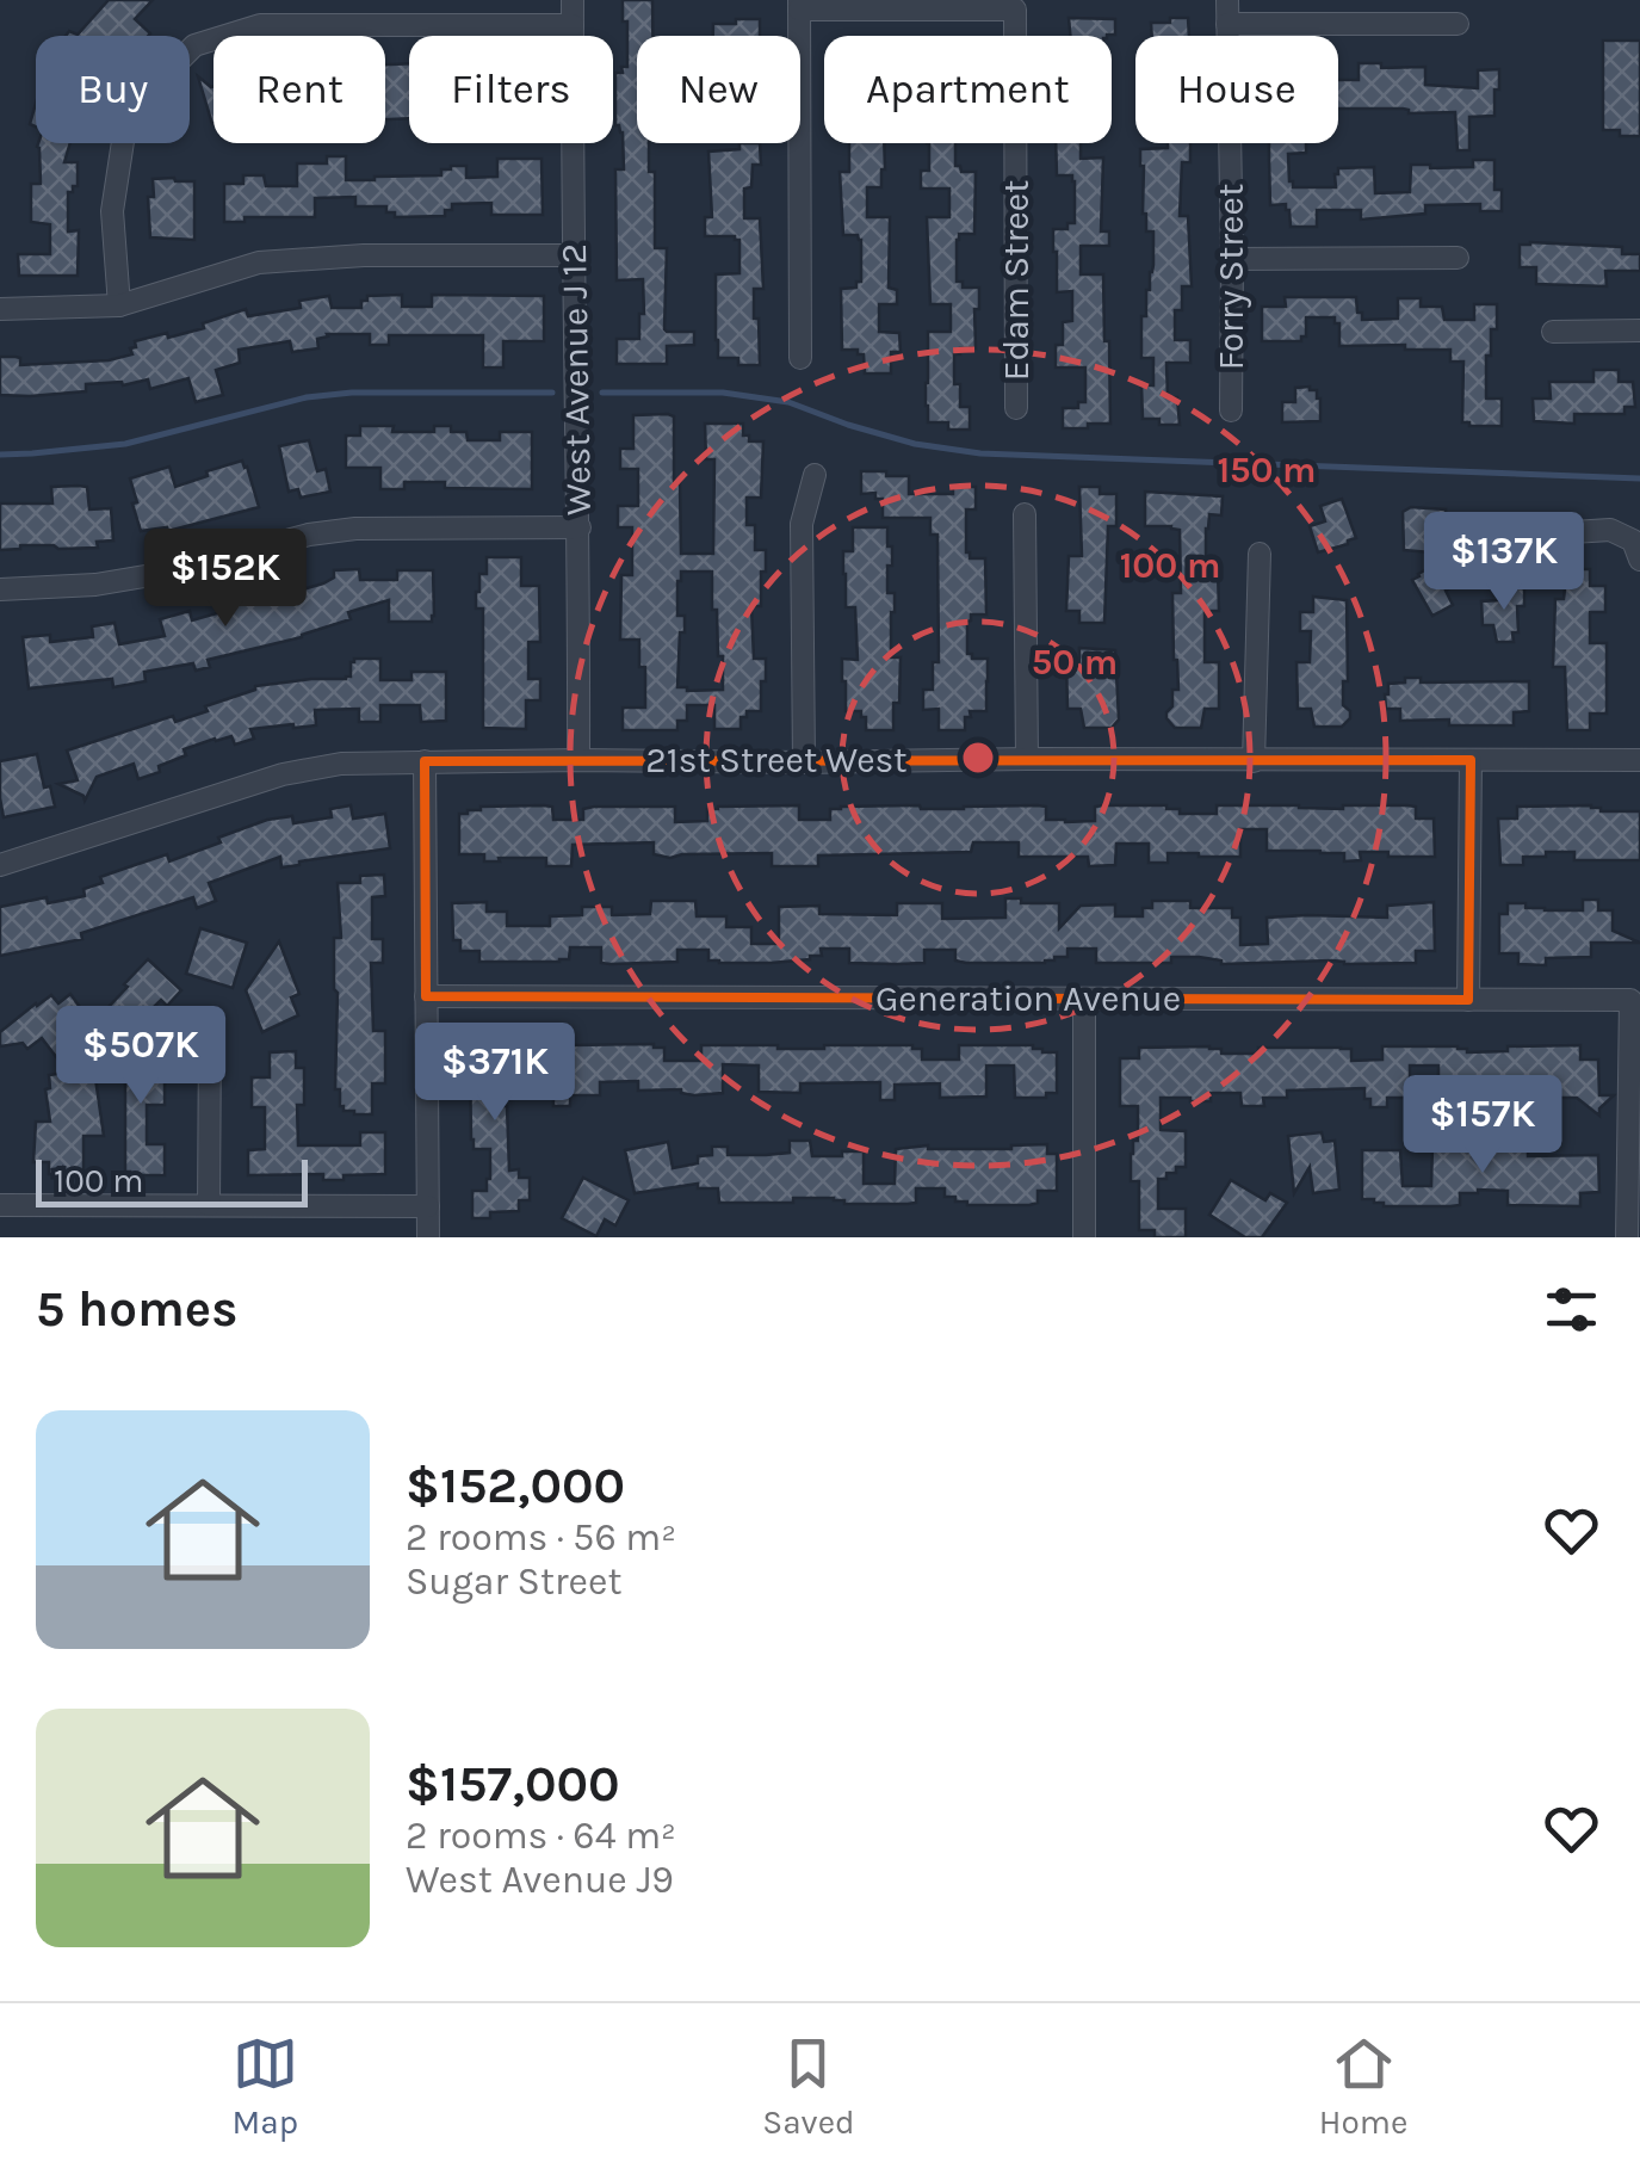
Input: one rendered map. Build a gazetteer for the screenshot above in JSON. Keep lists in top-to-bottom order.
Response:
{
  "streets": {
    "street": [
      "Forry Street",
      "Edam Street",
      "West Avenue J 12",
      "21st Street West",
      "Generation Avenue"
    ]
  },
  "crossings": [
    ["West Avenue J 12", "21st Street West"]
  ],
  "scale_bar": "100 m",
  "page": {
    "chip": [
      "Buy",
      "Rent",
      "Filters",
      "New",
      "Apartment",
      "House"
    ],
    "price": [
      "$137K",
      "$152K",
      "$507K",
      "$371K",
      "$157K"
    ],
    "scale": "100 m",
    "heading": "5 homes",
    "list": [
      {
        "name": "$152,000",
        "note": "2 rooms · 56 m² · Sugar Street"
      },
      {
        "name": "$157,000",
        "note": "2 rooms · 64 m² · West Avenue J9"
      }
    ],
    "tabs": ["Map", "Saved", "Home"]
  },
  "rings": ["150 m", "100 m", "50 m"]
}
